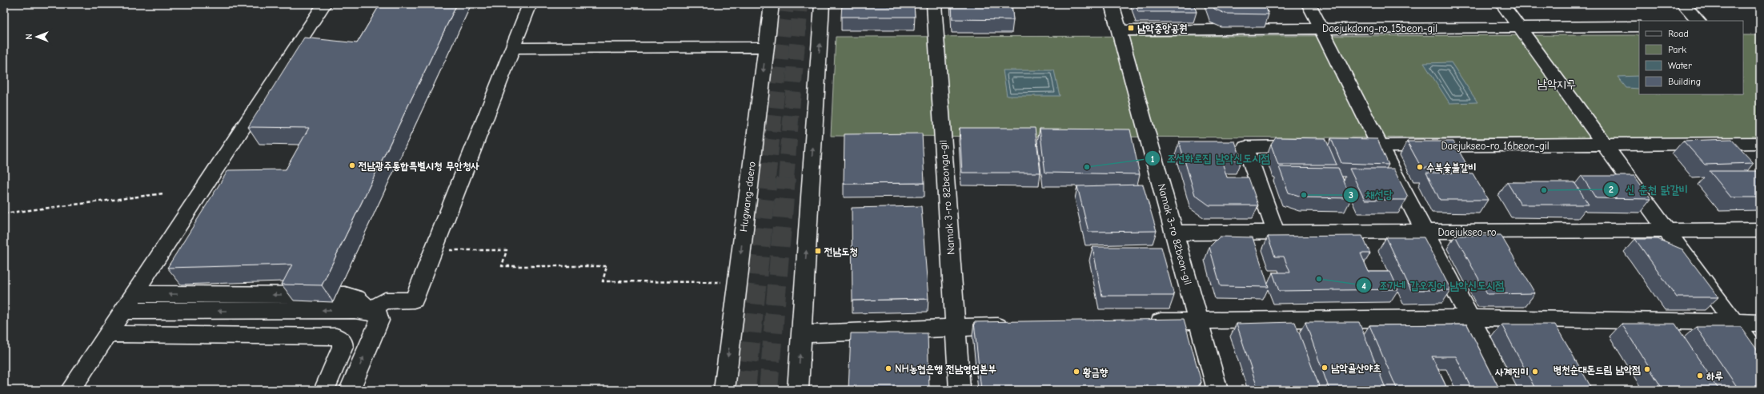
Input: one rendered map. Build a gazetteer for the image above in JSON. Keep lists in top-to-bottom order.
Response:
{
  "streets": {
    "street": [
      "Daejukdong-ro 15beon-gil",
      "Daejukseo-ro 16beon-gil",
      "Hugwang-daero",
      "Namak 3-ro 82beonga-gil",
      "Daejukseo-ro",
      "Namak 3-ro 82beon-gil"
    ]
  },
  "crossings": [
    ["Daejukdong-ro 15beon-gil", "Namak 3-ro 82beon-gil"],
    ["Daejukseo-ro", "Namak 3-ro 82beon-gil"]
  ],
  "districts": ["남악지구"],
  "places": {
    "transit": ["남악중앙공원", "전남도청"],
    "other": [
      "전남광주통합특별시청 무안청사",
      "조선화로집 남악신도시점",
      "수북숯불갈비",
      "신 춘천 닭갈비",
      "채선당",
      "조가네 갑오징어 남악신도시점",
      "남악골산야초",
      "NH농협은행 전남영업본부",
      "병천순대돈드림 남악점",
      "황금향",
      "사계진미",
      "하루"
    ]
  },
  "legend": [
    "Road",
    "Park",
    "Water",
    "Building"
  ],
  "north": "left"
}
